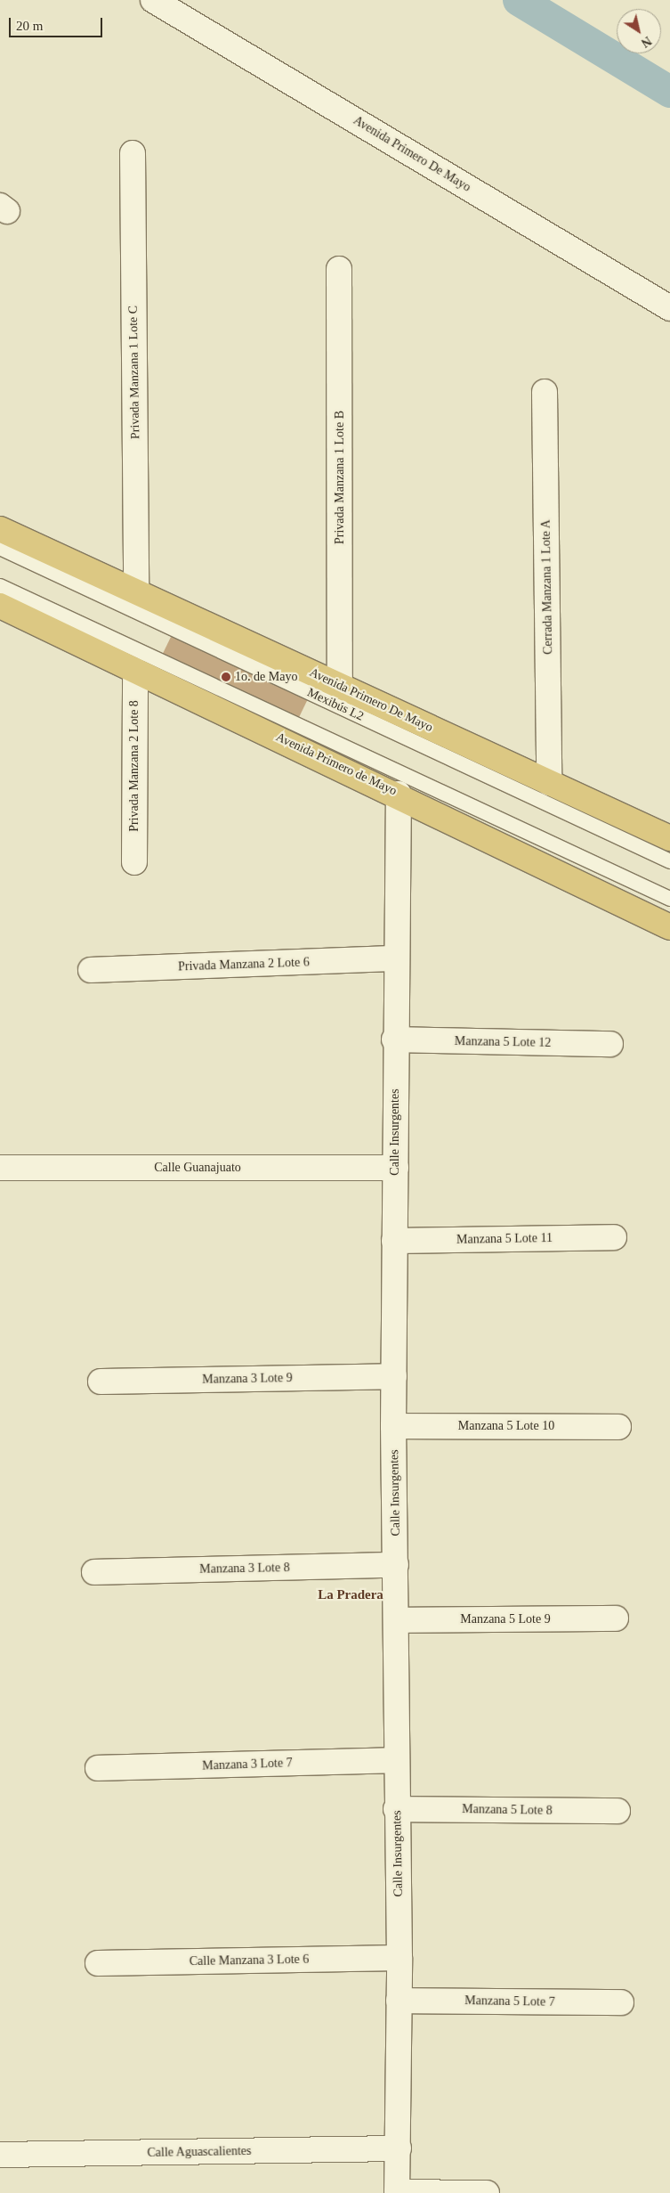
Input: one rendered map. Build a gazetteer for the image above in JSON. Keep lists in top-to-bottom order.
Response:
{
  "streets": {
    "highway": ["Avenida Primero De Mayo", "Avenida Primero de Mayo"],
    "street": [
      "Privada Manzana 1 Lote C",
      "Privada Manzana 1 Lote B",
      "Cerrada Manzana 1 Lote A",
      "Privada Manzana 2 Lote 8",
      "Privada Manzana 2 Lote 6",
      "Manzana 5 Lote 12",
      "Calle Insurgentes",
      "Calle Guanajuato",
      "Manzana 5 Lote 11",
      "Manzana 3 Lote 9",
      "Manzana 5 Lote 10",
      "Manzana 3 Lote 8",
      "Manzana 5 Lote 9",
      "Manzana 3 Lote 7",
      "Manzana 5 Lote 8",
      "Calle Manzana 3 Lote 6",
      "Manzana 5 Lote 7",
      "Calle Aguascalientes"
    ],
    "lane": ["Mexibús L2"]
  },
  "crossings": [
    ["Avenida Primero De Mayo", "Privada Manzana 1 Lote C"],
    ["Avenida Primero De Mayo", "Privada Manzana 1 Lote B"],
    ["Avenida Primero De Mayo", "Cerrada Manzana 1 Lote A"],
    ["Avenida Primero de Mayo", "Privada Manzana 2 Lote 8"],
    ["Avenida Primero de Mayo", "Calle Insurgentes"],
    ["Privada Manzana 2 Lote 6", "Calle Insurgentes"],
    ["Manzana 5 Lote 12", "Calle Insurgentes"],
    ["Calle Insurgentes", "Calle Guanajuato"],
    ["Calle Insurgentes", "Manzana 5 Lote 11"],
    ["Calle Insurgentes", "Manzana 3 Lote 9"],
    ["Calle Insurgentes", "Manzana 5 Lote 10"],
    ["Calle Insurgentes", "Manzana 3 Lote 8"],
    ["Calle Insurgentes", "Manzana 5 Lote 9"],
    ["Calle Insurgentes", "Manzana 3 Lote 7"],
    ["Calle Insurgentes", "Manzana 5 Lote 8"],
    ["Calle Insurgentes", "Calle Manzana 3 Lote 6"],
    ["Calle Insurgentes", "Manzana 5 Lote 7"],
    ["Calle Insurgentes", "Calle Aguascalientes"]
  ],
  "districts": ["La Pradera"],
  "places": ["1o. de Mayo"],
  "scale_bar": "20 m",
  "north": "bottom right"
}
